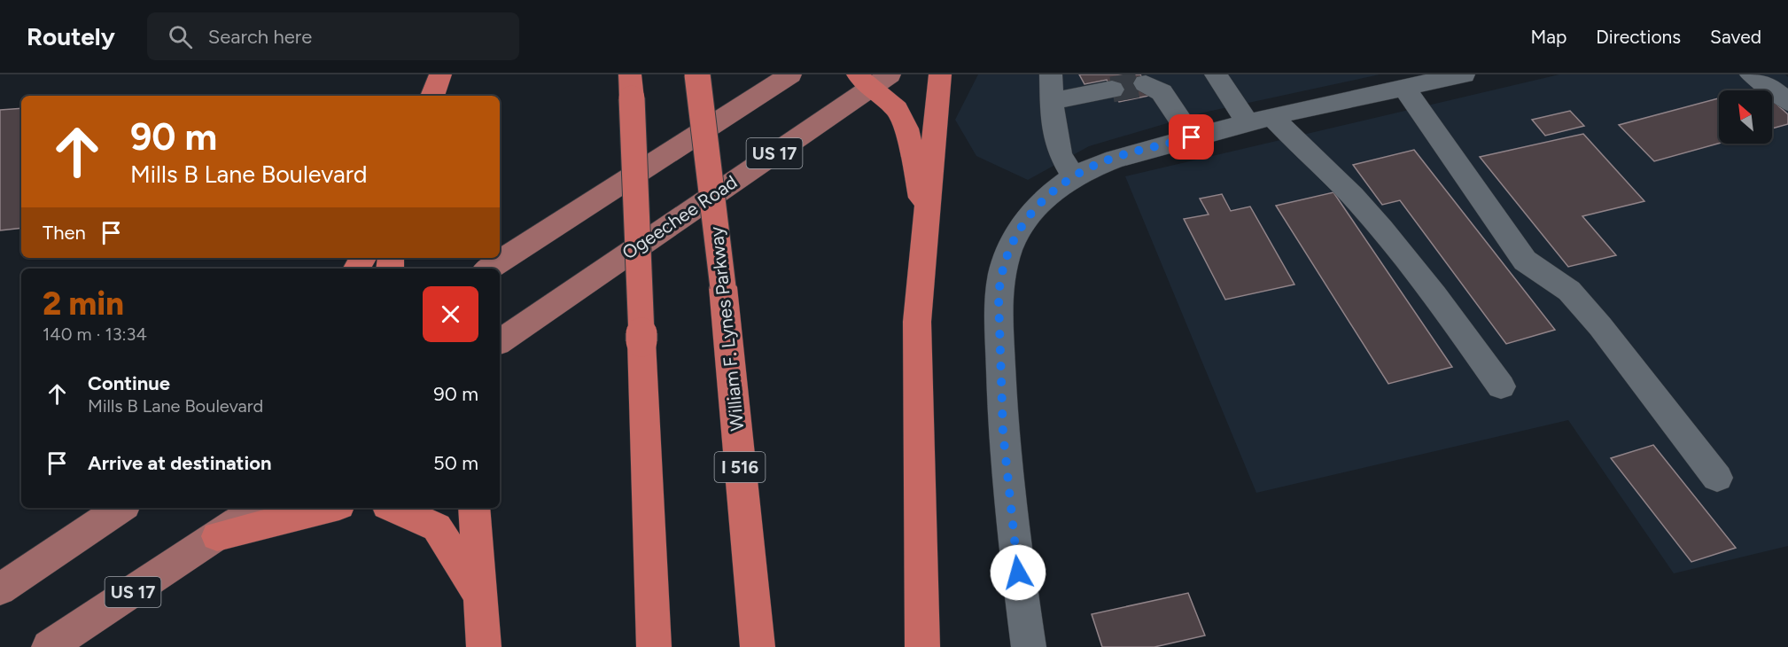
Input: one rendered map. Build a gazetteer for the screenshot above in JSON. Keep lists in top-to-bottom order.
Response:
{
  "streets": {
    "highway": ["William F. Lynes Parkway", "I 516"],
    "main road": ["US 17", "Ogeechee Road"]
  },
  "north": "top left",
  "page": {
    "header": "Routely",
    "search": "Search here",
    "nav": ["Map", "Directions", "Saved"],
    "turn": ["90 m", "Mills B Lane Boulevard"],
    "then": "Then",
    "heading": ["2 min", "140 m · 13:34"],
    "list": [
      {
        "name": "Continue",
        "note": "Mills B Lane Boulevard",
        "value": "90 m"
      },
      {
        "name": "Arrive at destination",
        "value": "50 m"
      }
    ]
  }
}
